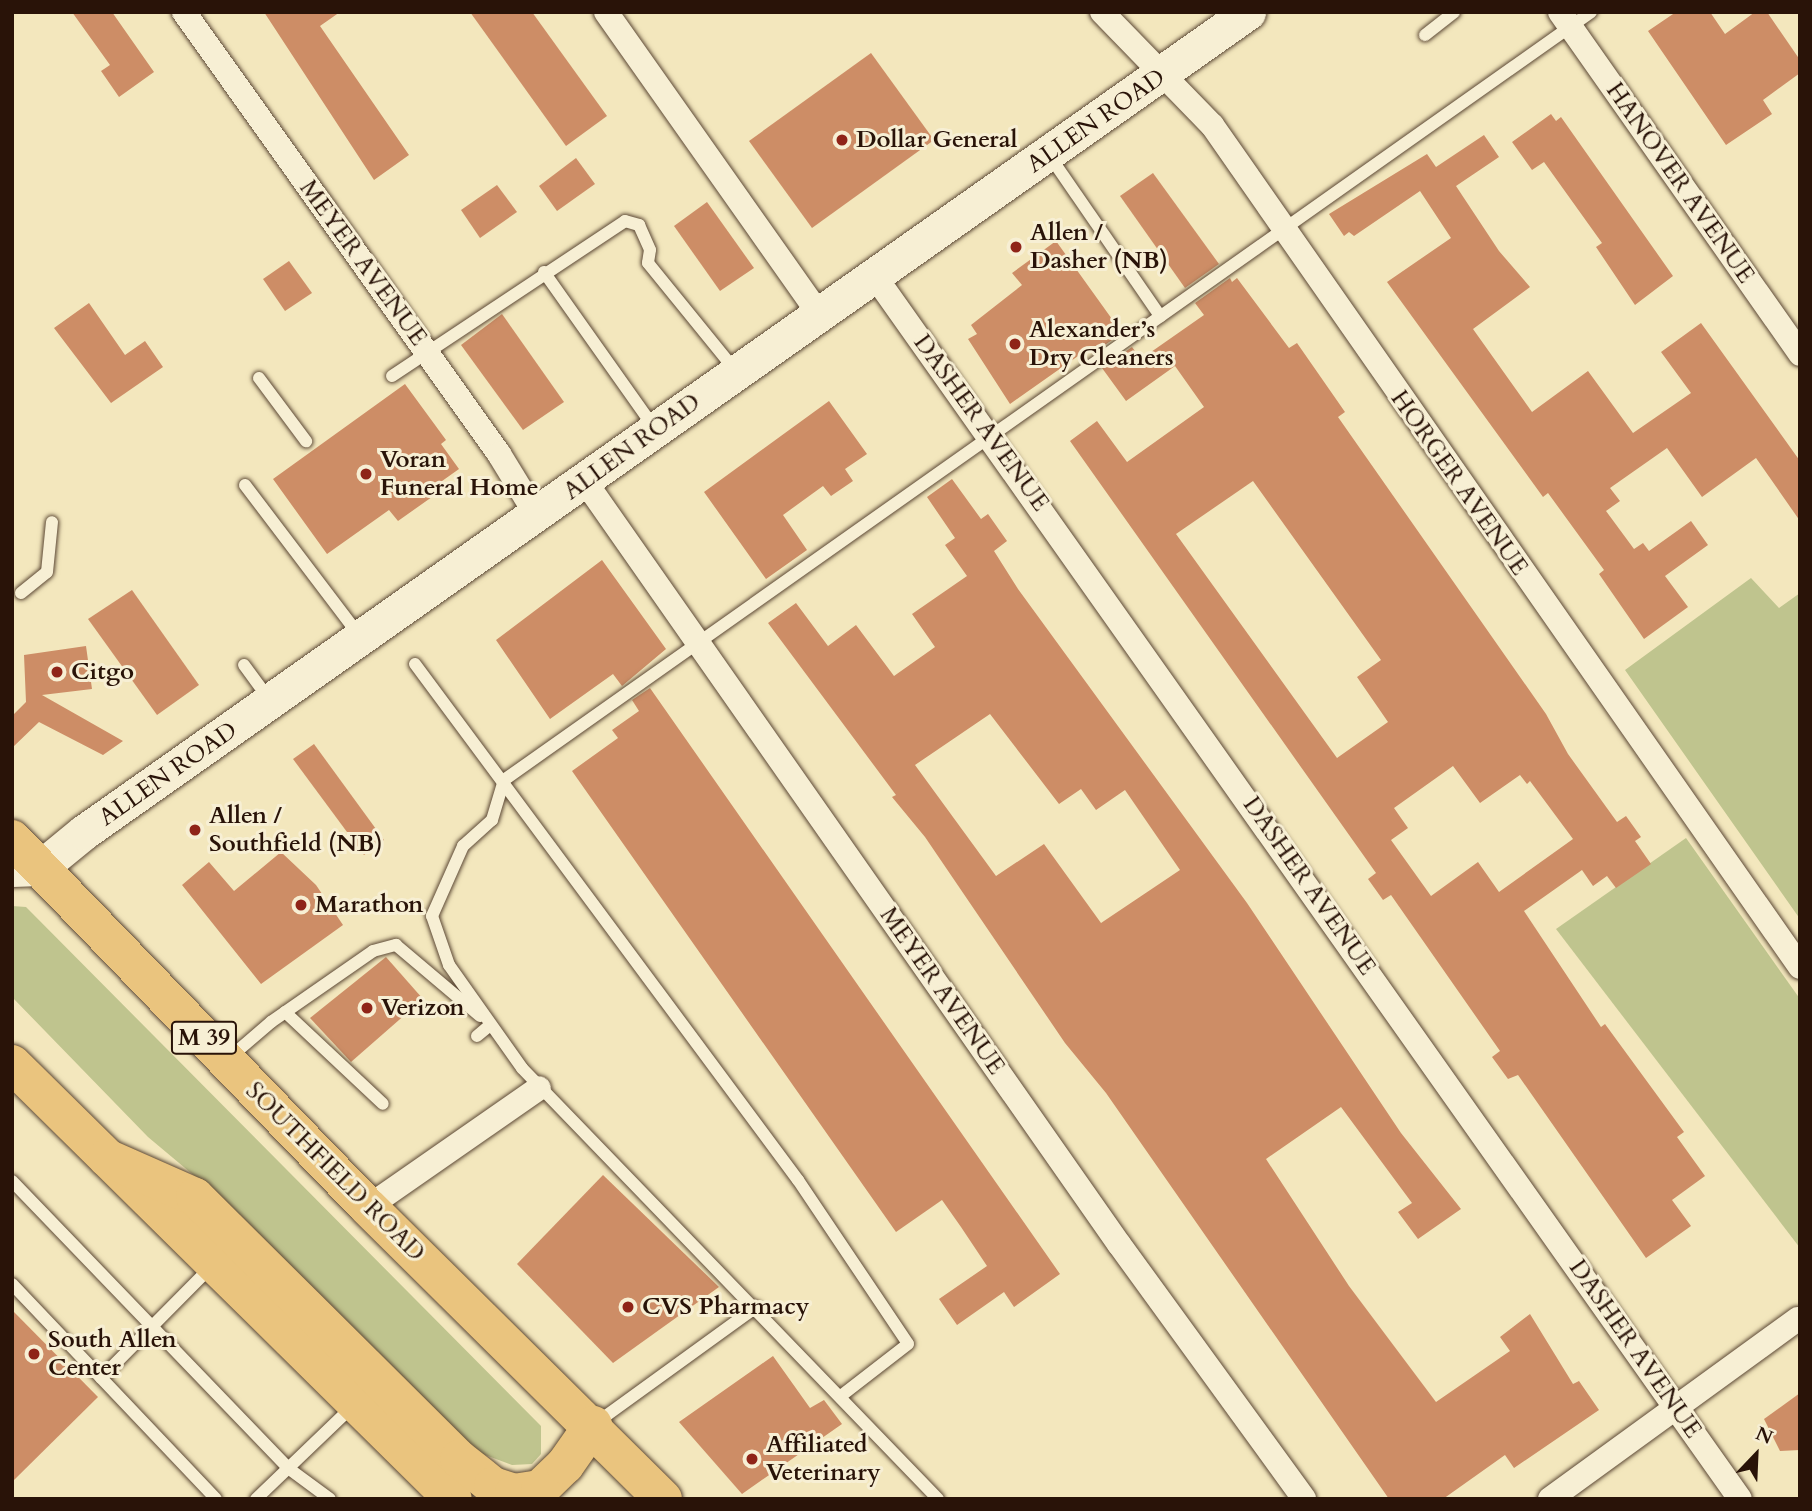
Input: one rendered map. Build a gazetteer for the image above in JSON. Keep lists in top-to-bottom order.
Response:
{
  "streets": {
    "highway": ["M 39", "SOUTHFIELD ROAD"],
    "main road": ["ALLEN ROAD"],
    "street": [
      "HANOVER AVENUE",
      "MEYER AVENUE",
      "DASHER AVENUE",
      "HORGER AVENUE"
    ]
  },
  "crossings": [
    ["ALLEN ROAD", "MEYER AVENUE"],
    ["ALLEN ROAD", "DASHER AVENUE"],
    ["ALLEN ROAD", "HORGER AVENUE"],
    ["ALLEN ROAD", "SOUTHFIELD ROAD"]
  ],
  "places": [
    "Dollar General",
    "Allen / Dasher (NB)",
    "Alexander’s Dry Cleaners",
    "Voran Funeral Home",
    "Citgo",
    "Allen / Southfield (NB)",
    "Marathon",
    "Verizon",
    "CVS Pharmacy",
    "South Allen Center",
    "Affiliated Veterinary"
  ],
  "north": "top right"
}
